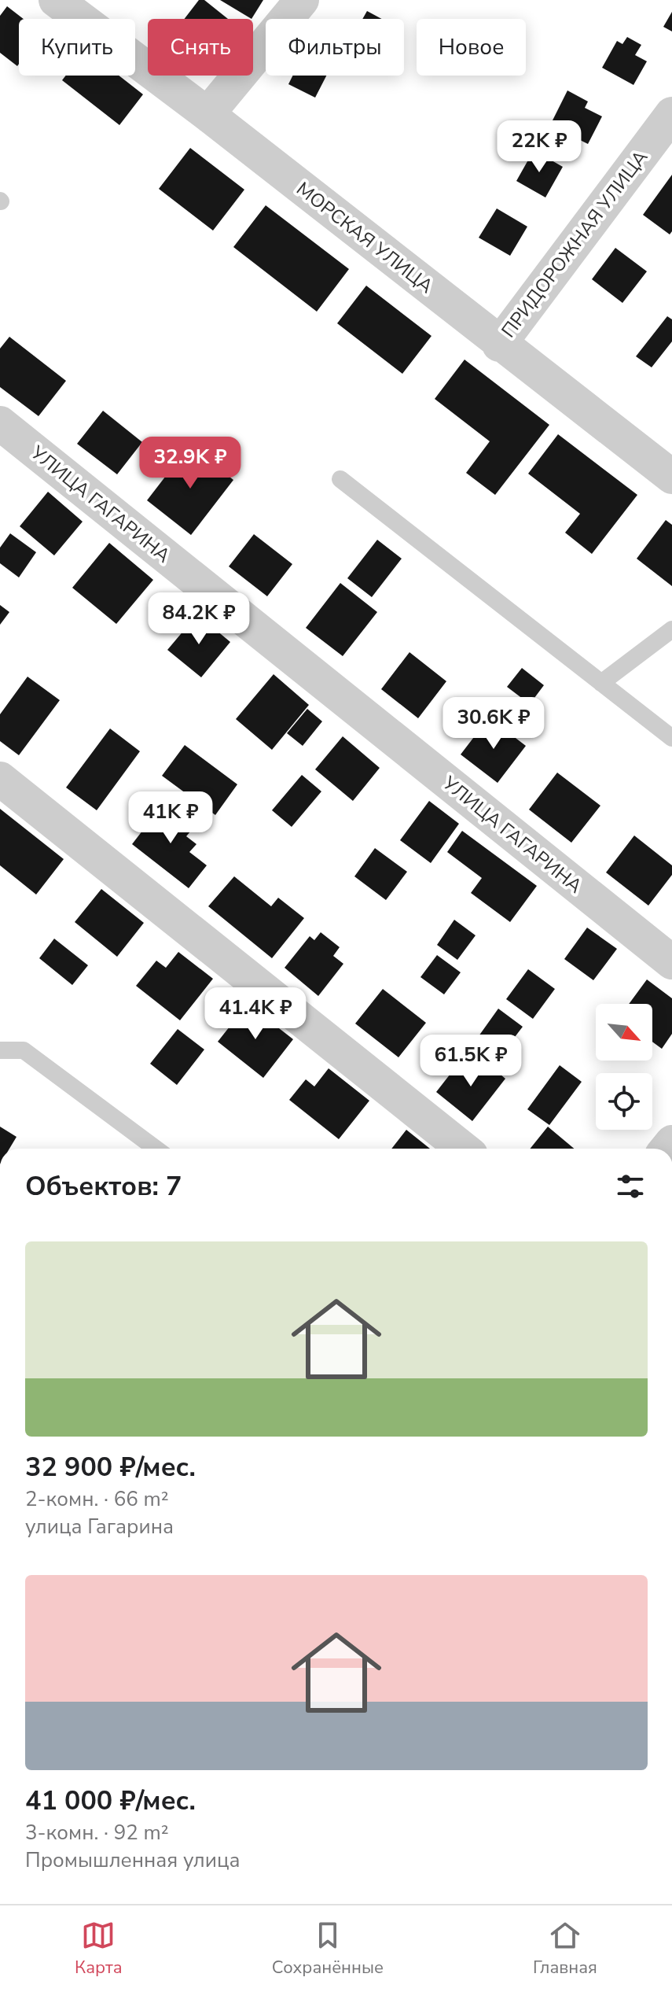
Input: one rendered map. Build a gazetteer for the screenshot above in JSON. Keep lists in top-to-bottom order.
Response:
{
  "streets": {
    "street": ["МОРСКАЯ УЛИЦА", "ПРИДОРОЖНАЯ УЛИЦА", "УЛИЦА ГАГАРИНА"]
  },
  "crossings": [
    ["МОРСКАЯ УЛИЦА", "ПРИДОРОЖНАЯ УЛИЦА"]
  ],
  "north": "bottom right",
  "page": {
    "chip": [
      "Купить",
      "Снять",
      "Фильтры",
      "Новое"
    ],
    "price": [
      "22K ₽",
      "32.9K ₽",
      "84.2K ₽",
      "30.6K ₽",
      "41K ₽",
      "41.4K ₽",
      "61.5K ₽"
    ],
    "heading": "Объектов: 7",
    "list": [
      {
        "name": "32 900 ₽/мес.",
        "note": "2-комн. · 66 m² · улица Гагарина"
      },
      {
        "name": "41 000 ₽/мес.",
        "note": "3-комн. · 92 m² · Промышленная улица"
      }
    ],
    "tabs": ["Карта", "Сохранённые", "Главная"]
  }
}
